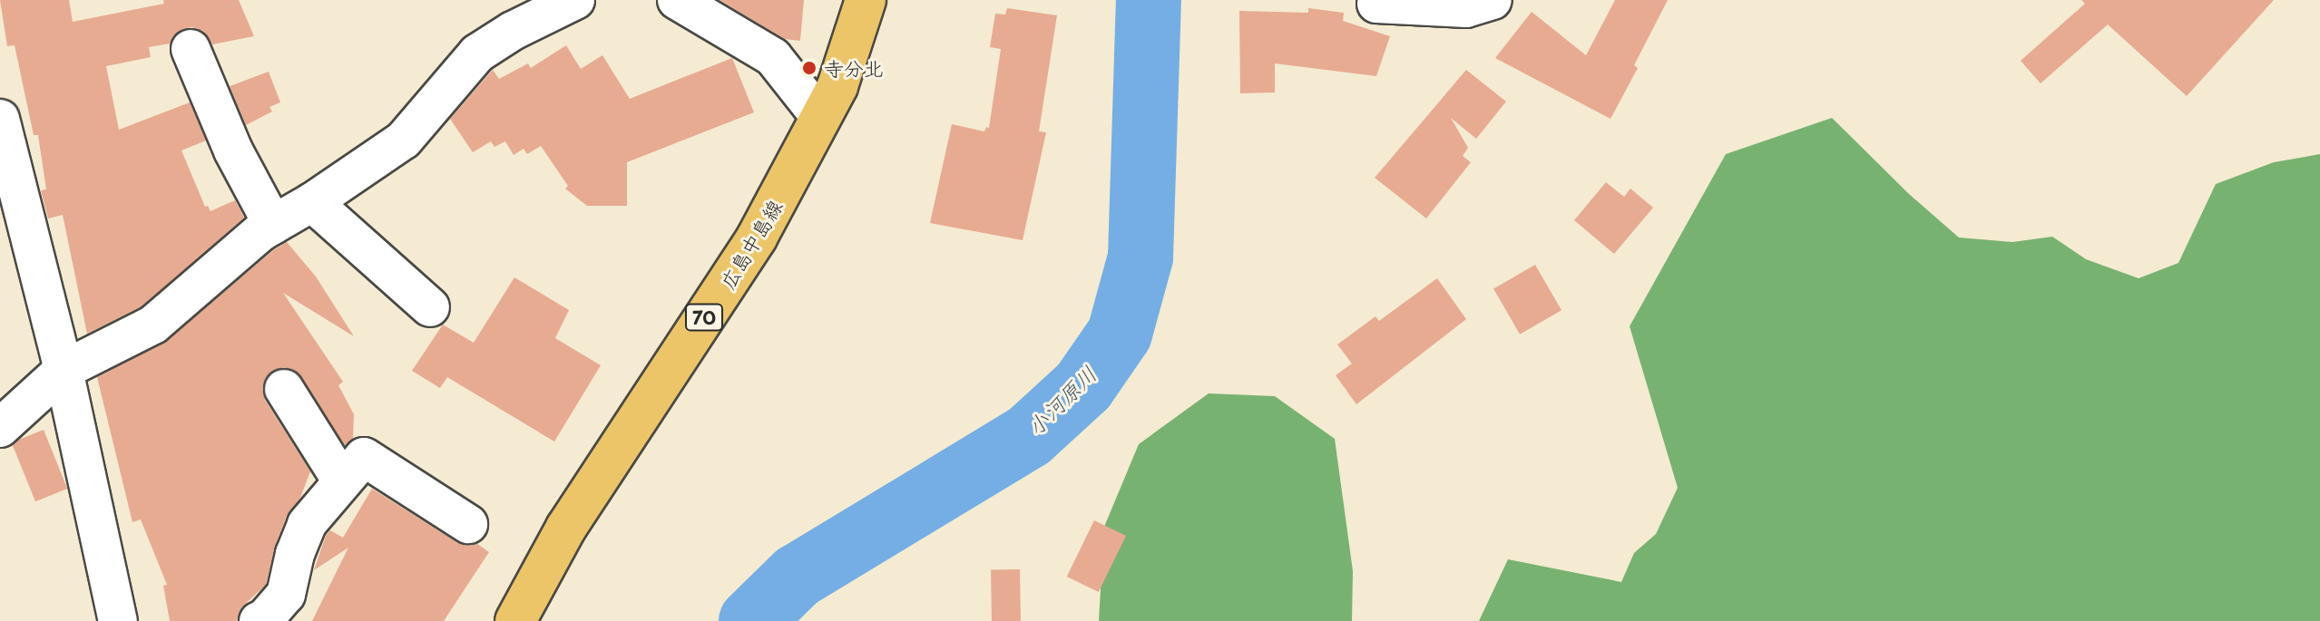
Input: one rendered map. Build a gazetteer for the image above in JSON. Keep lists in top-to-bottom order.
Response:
{
  "streets": {
    "main road": ["広島中島線", "70"]
  },
  "water": ["小河原川"],
  "places": ["寺分北"]
}
